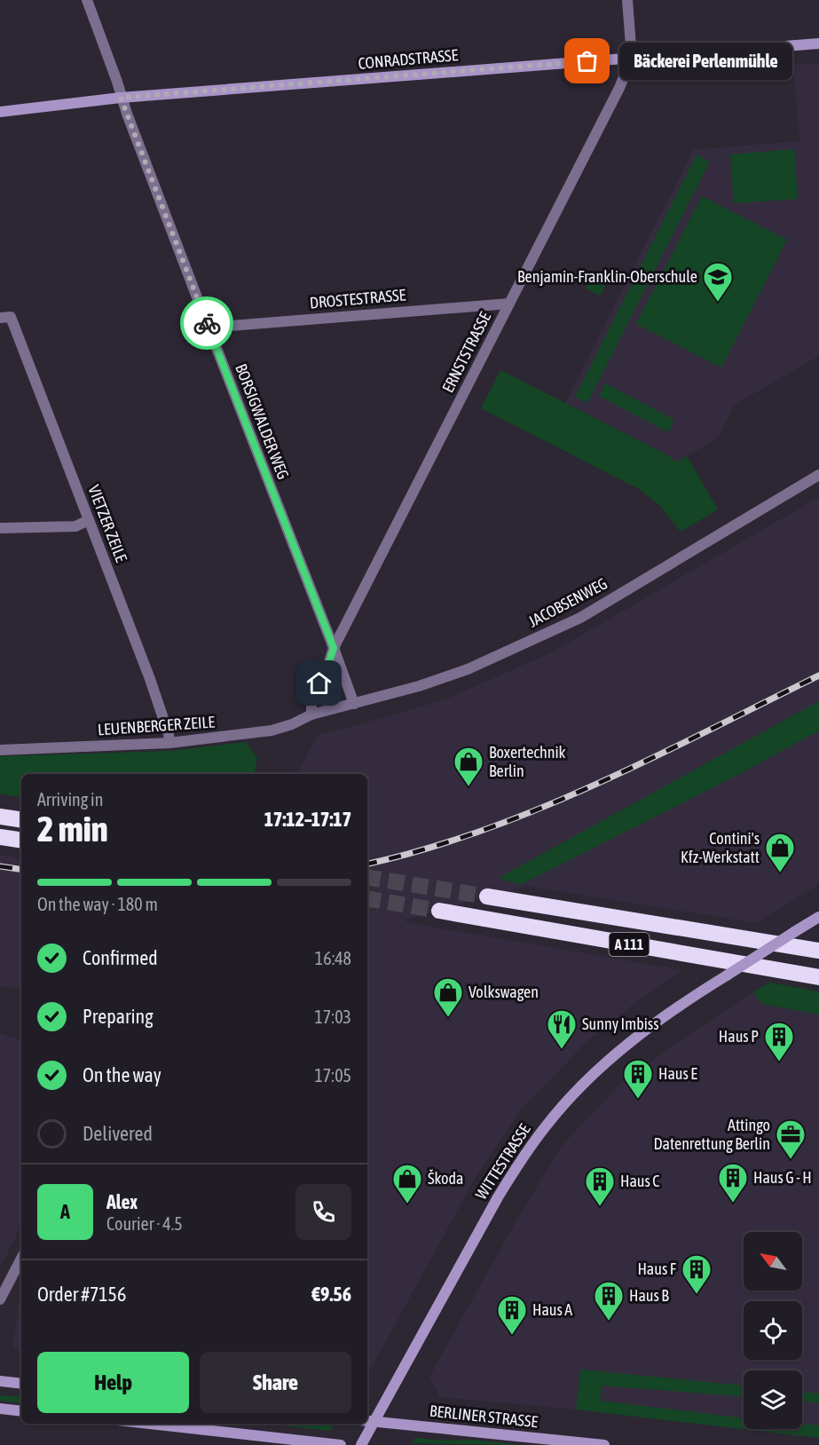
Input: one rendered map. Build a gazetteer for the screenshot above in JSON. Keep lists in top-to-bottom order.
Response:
{
  "streets": {
    "highway": ["A 111"],
    "main road": ["CONRADSTRASSE", "WITTESTRASSE", "BERLINER STRASSE"],
    "street": [
      "DROSTESTRASSE",
      "ERNSTSTRASSE",
      "BORSIGWALDER WEG",
      "VIETZER ZEILE",
      "JACOBSENWEG",
      "LEUENBERGER ZEILE"
    ]
  },
  "crossings": [
    ["CONRADSTRASSE", "ERNSTSTRASSE"],
    ["CONRADSTRASSE", "BORSIGWALDER WEG"],
    ["DROSTESTRASSE", "ERNSTSTRASSE"],
    ["DROSTESTRASSE", "BORSIGWALDER WEG"],
    ["ERNSTSTRASSE", "BORSIGWALDER WEG"],
    ["ERNSTSTRASSE", "JACOBSENWEG"],
    ["ERNSTSTRASSE", "LEUENBERGER ZEILE"],
    ["BORSIGWALDER WEG", "JACOBSENWEG"],
    ["VIETZER ZEILE", "LEUENBERGER ZEILE"],
    ["JACOBSENWEG", "LEUENBERGER ZEILE"],
    ["WITTESTRASSE", "BERLINER STRASSE"]
  ],
  "places": {
    "other": ["Bäckerei Perlenmühle"],
    "school or university": ["Benjamin-Franklin-Oberschule"],
    "shop": [
      "Boxertechnik Berlin",
      "Contini's Kfz-Werkstatt",
      "Volkswagen",
      "Škoda"
    ],
    "restaurant": ["Sunny Imbiss"],
    "building": [
      "Haus P",
      "Haus E",
      "Haus G - H",
      "Haus C",
      "Haus F",
      "Haus B",
      "Haus A"
    ],
    "office": ["Attingo Datenrettung Berlin"]
  },
  "north": "top left",
  "page": {
    "bubble": "Bäckerei Perlenmühle",
    "heading": ["2 min", "Arriving in", "17:12–17:17"],
    "panel": [
      "Alex",
      "Courier · 4.5",
      "Order #7156",
      "€9.56"
    ],
    "bar": "On the way · 180 m",
    "list": [
      ["Confirmed", "16:48"],
      ["Preparing", "17:03"],
      ["On the way", "17:05"],
      "Delivered"
    ],
    "round": "A",
    "buttons": ["Help", "Share"]
  }
}
